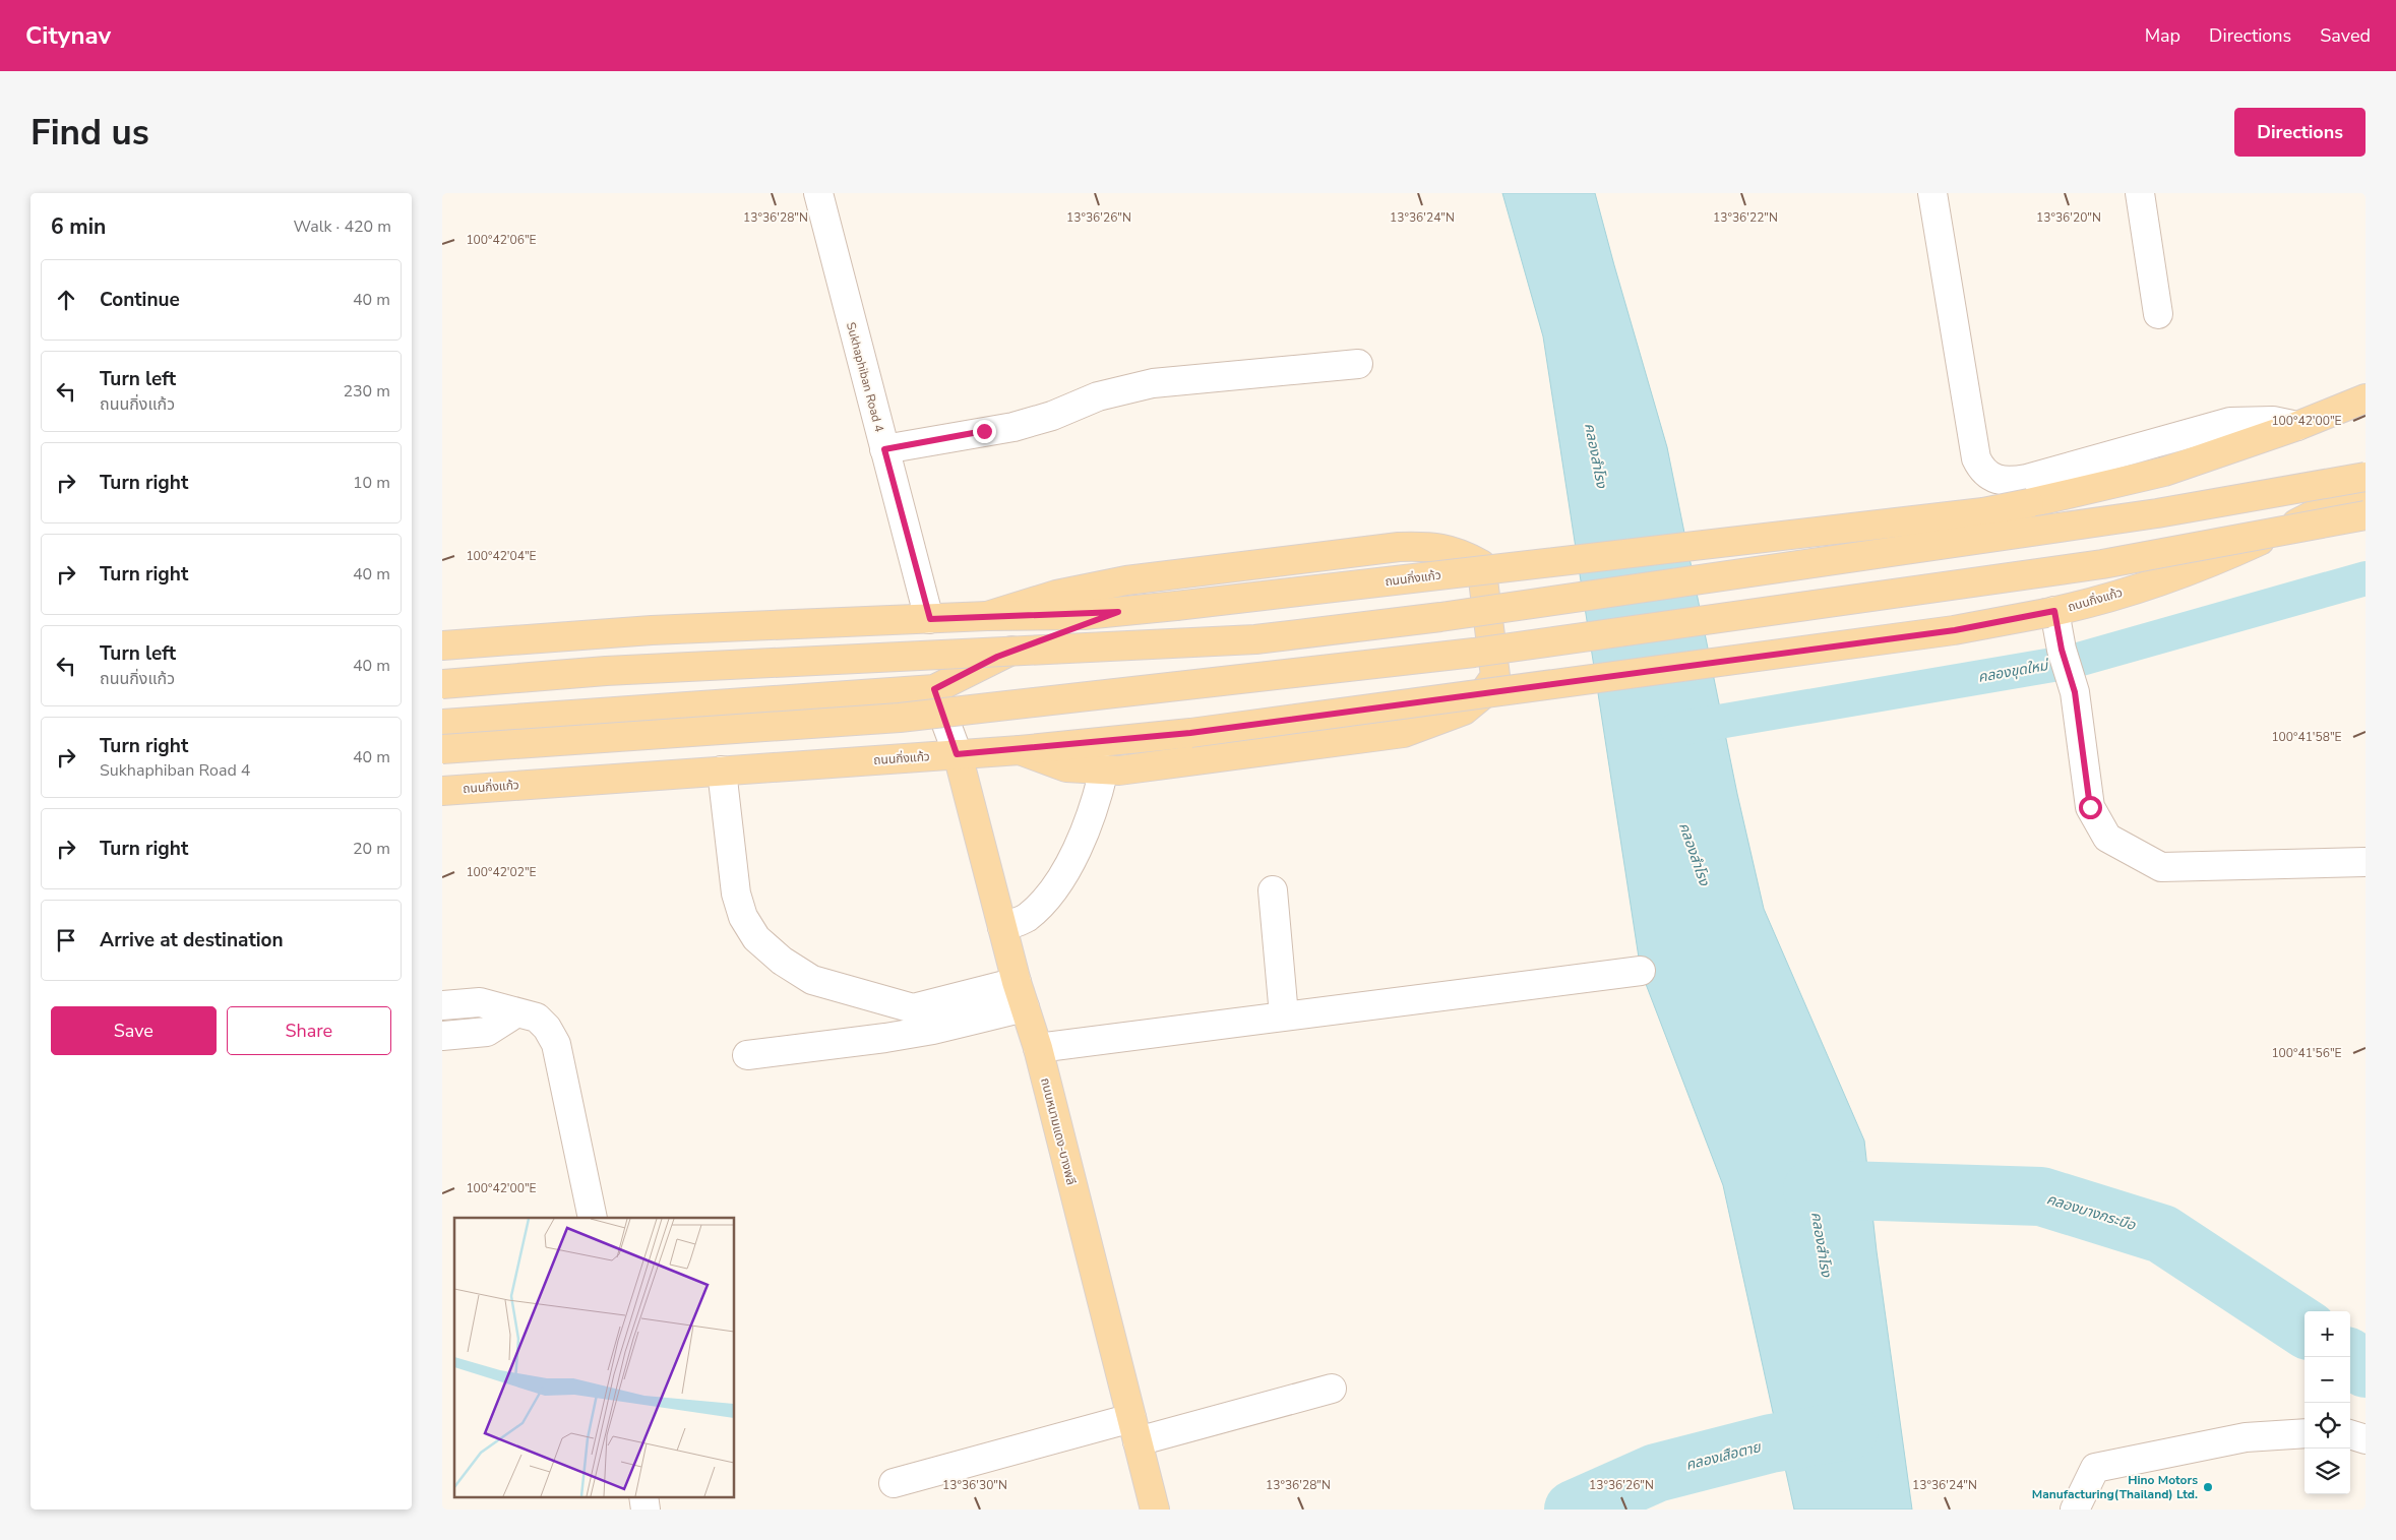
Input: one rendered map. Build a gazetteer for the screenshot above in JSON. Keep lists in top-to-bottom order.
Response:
{
  "streets": {
    "main road": ["ถนนกิ่งแก้ว", "ถนนหนามแดง-บางพลี"],
    "street": ["Sukhaphiban Road 4"]
  },
  "crossings": [
    ["Sukhaphiban Road 4", "ถนนกิ่งแก้ว"],
    ["ถนนกิ่งแก้ว", "ถนนหนามแดง-บางพลี"]
  ],
  "water": [
    "คลองสำโรง",
    "คลองขุดใหม่",
    "คลองบางกระบือ",
    "คลองเสือตาย"
  ],
  "places": ["Hino Motors Manufacturing(Thailand) Ltd."],
  "page": {
    "header": "Citynav",
    "nav": ["Map", "Directions", "Saved"],
    "buttons": [
      "Directions",
      ["Save", "Share"]
    ],
    "title": "Find us",
    "heading": ["6 min", "Walk · 420 m"],
    "list": [
      ["Continue", "40 m"],
      ["Turn left", "ถนนกิ่งแก้ว", "230 m"],
      ["Turn right", "10 m"],
      ["Turn right", "40 m"],
      ["Turn left", "ถนนกิ่งแก้ว", "40 m"],
      ["Turn right", "Sukhaphiban Road 4", "40 m"],
      ["Turn right", "20 m"],
      "Arrive at destination"
    ],
    "map_buttons": ["+", "−"]
  },
  "coordinates": [
    "13°36'28\"N",
    "13°36'26\"N",
    "13°36'24\"N",
    "13°36'22\"N",
    "13°36'20\"N",
    "100°42'06\"E",
    "100°42'00\"E",
    "100°42'04\"E",
    "100°41'58\"E",
    "100°42'02\"E",
    "100°41'56\"E",
    "13°36'30\"N"
  ]
}
